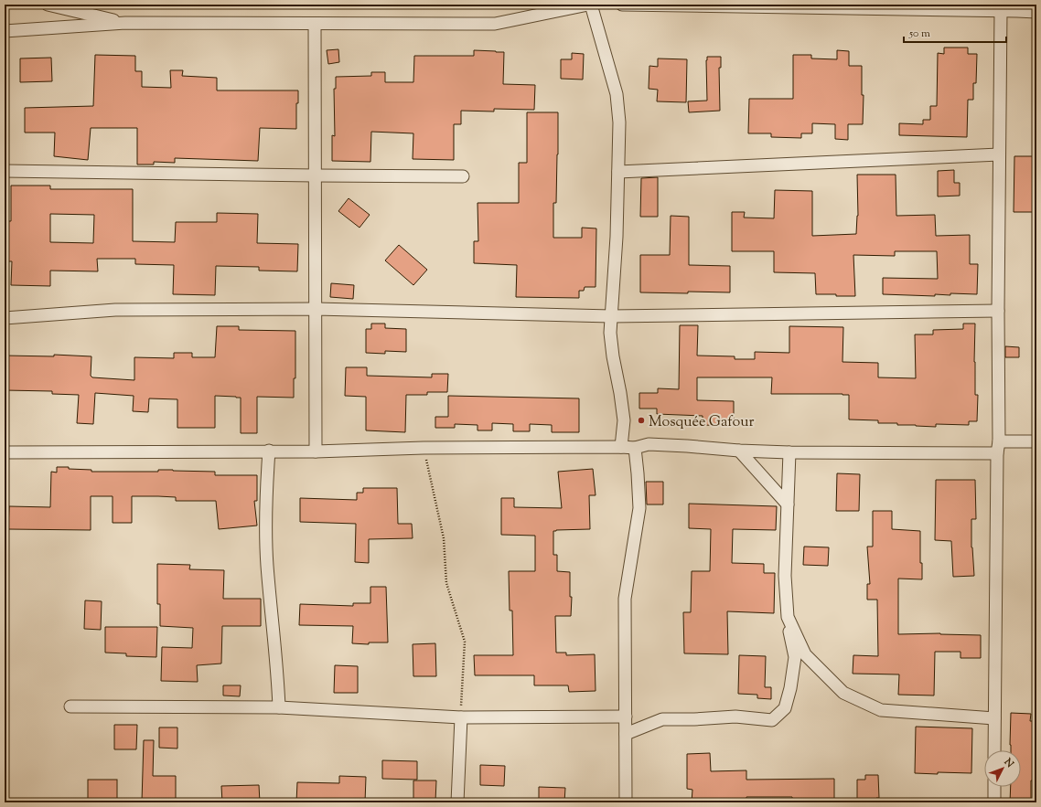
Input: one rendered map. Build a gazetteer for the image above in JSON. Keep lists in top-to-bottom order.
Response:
{
  "places": ["Mosquée Gafour"],
  "scale_bar": "50 m",
  "north": "top right"
}
